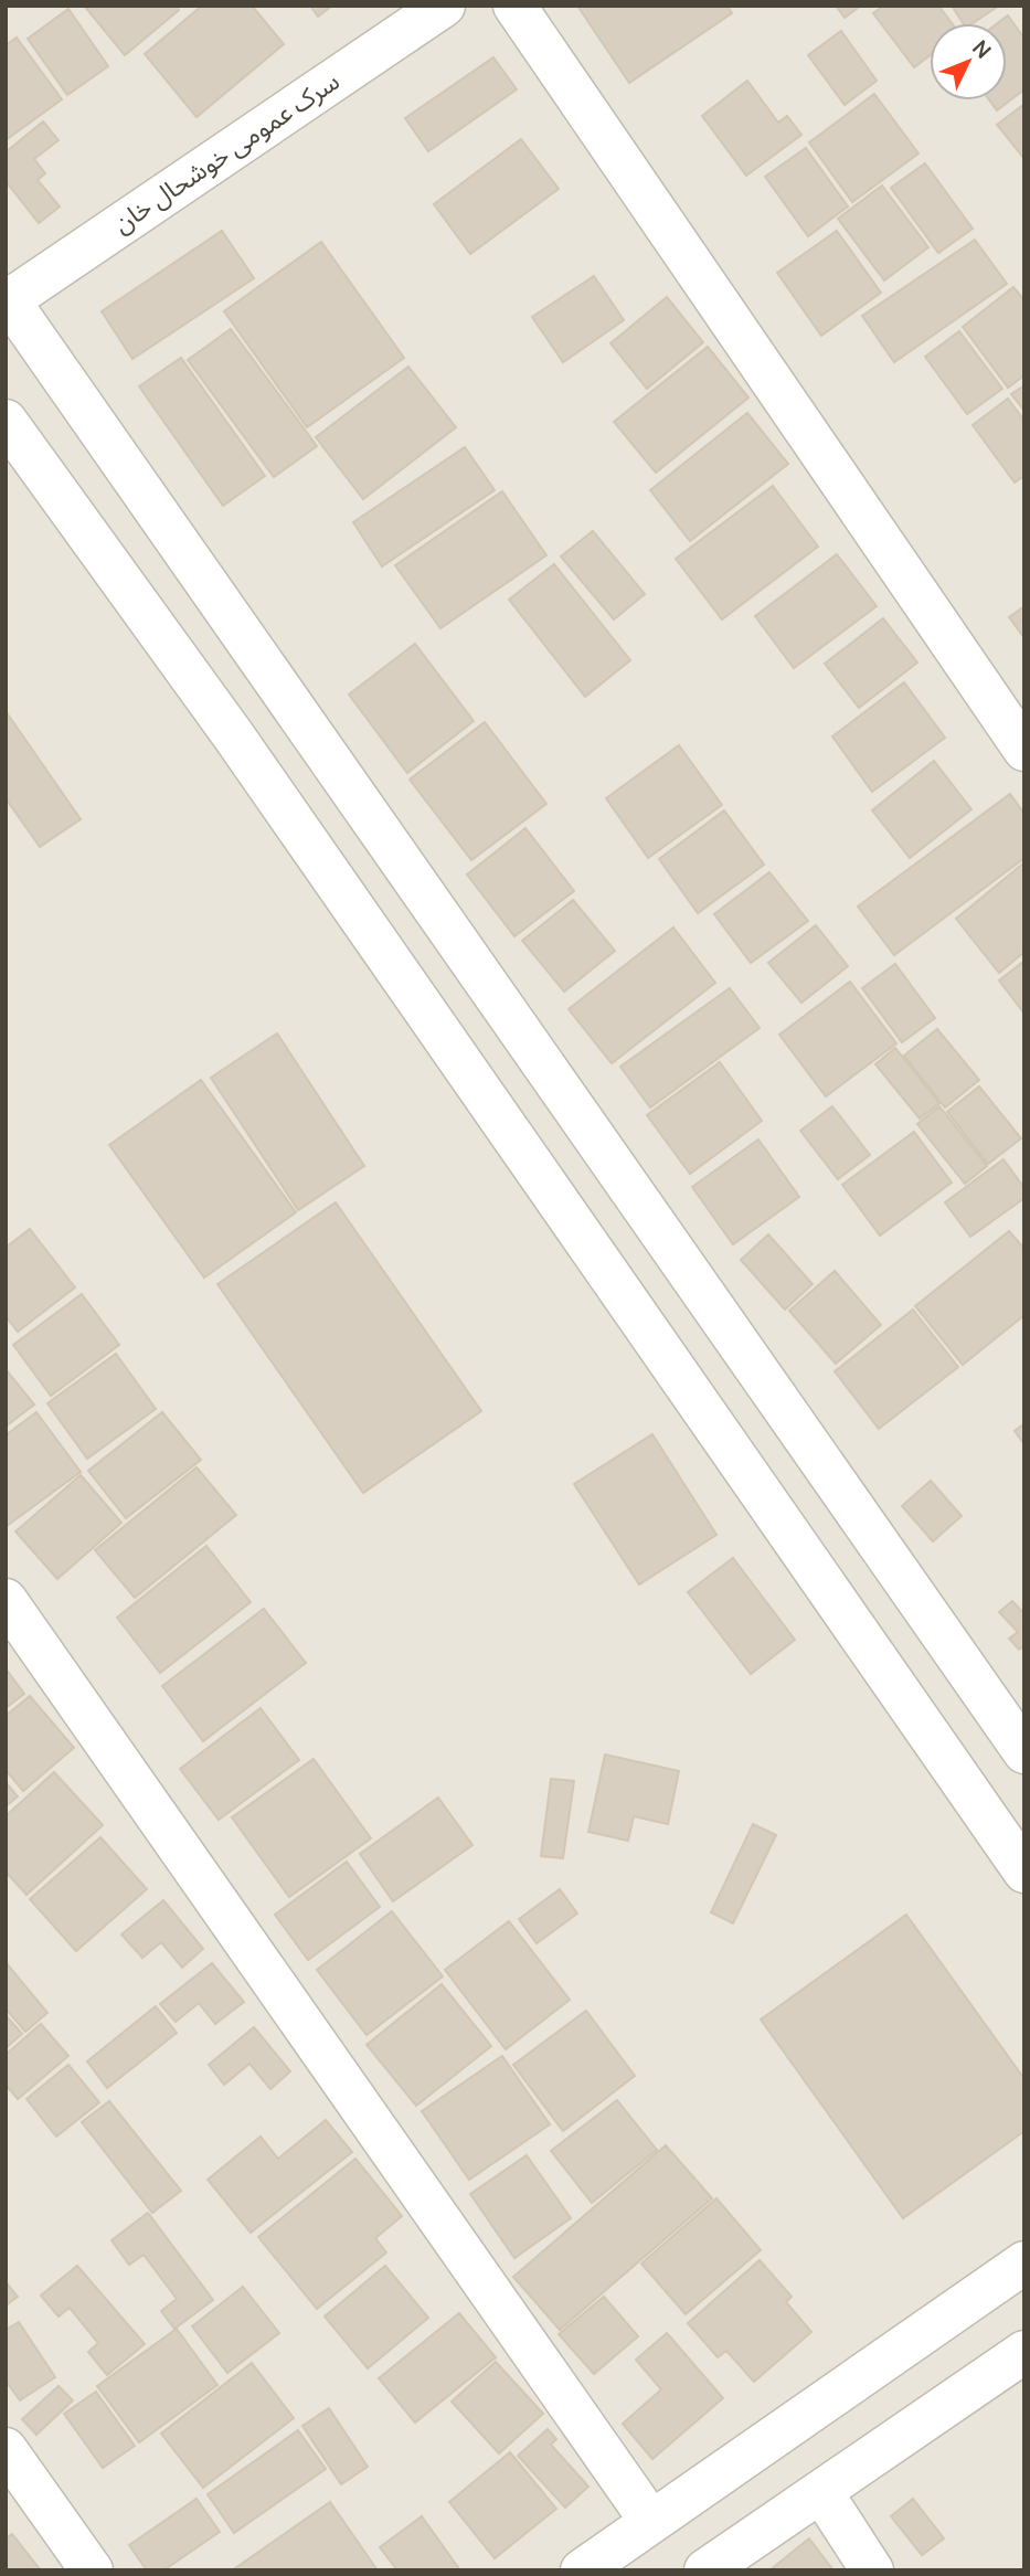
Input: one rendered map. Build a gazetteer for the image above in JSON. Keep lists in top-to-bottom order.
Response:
{
  "streets": {
    "street": ["سرک عمومی خوشحال خان"]
  },
  "north": "top right"
}
